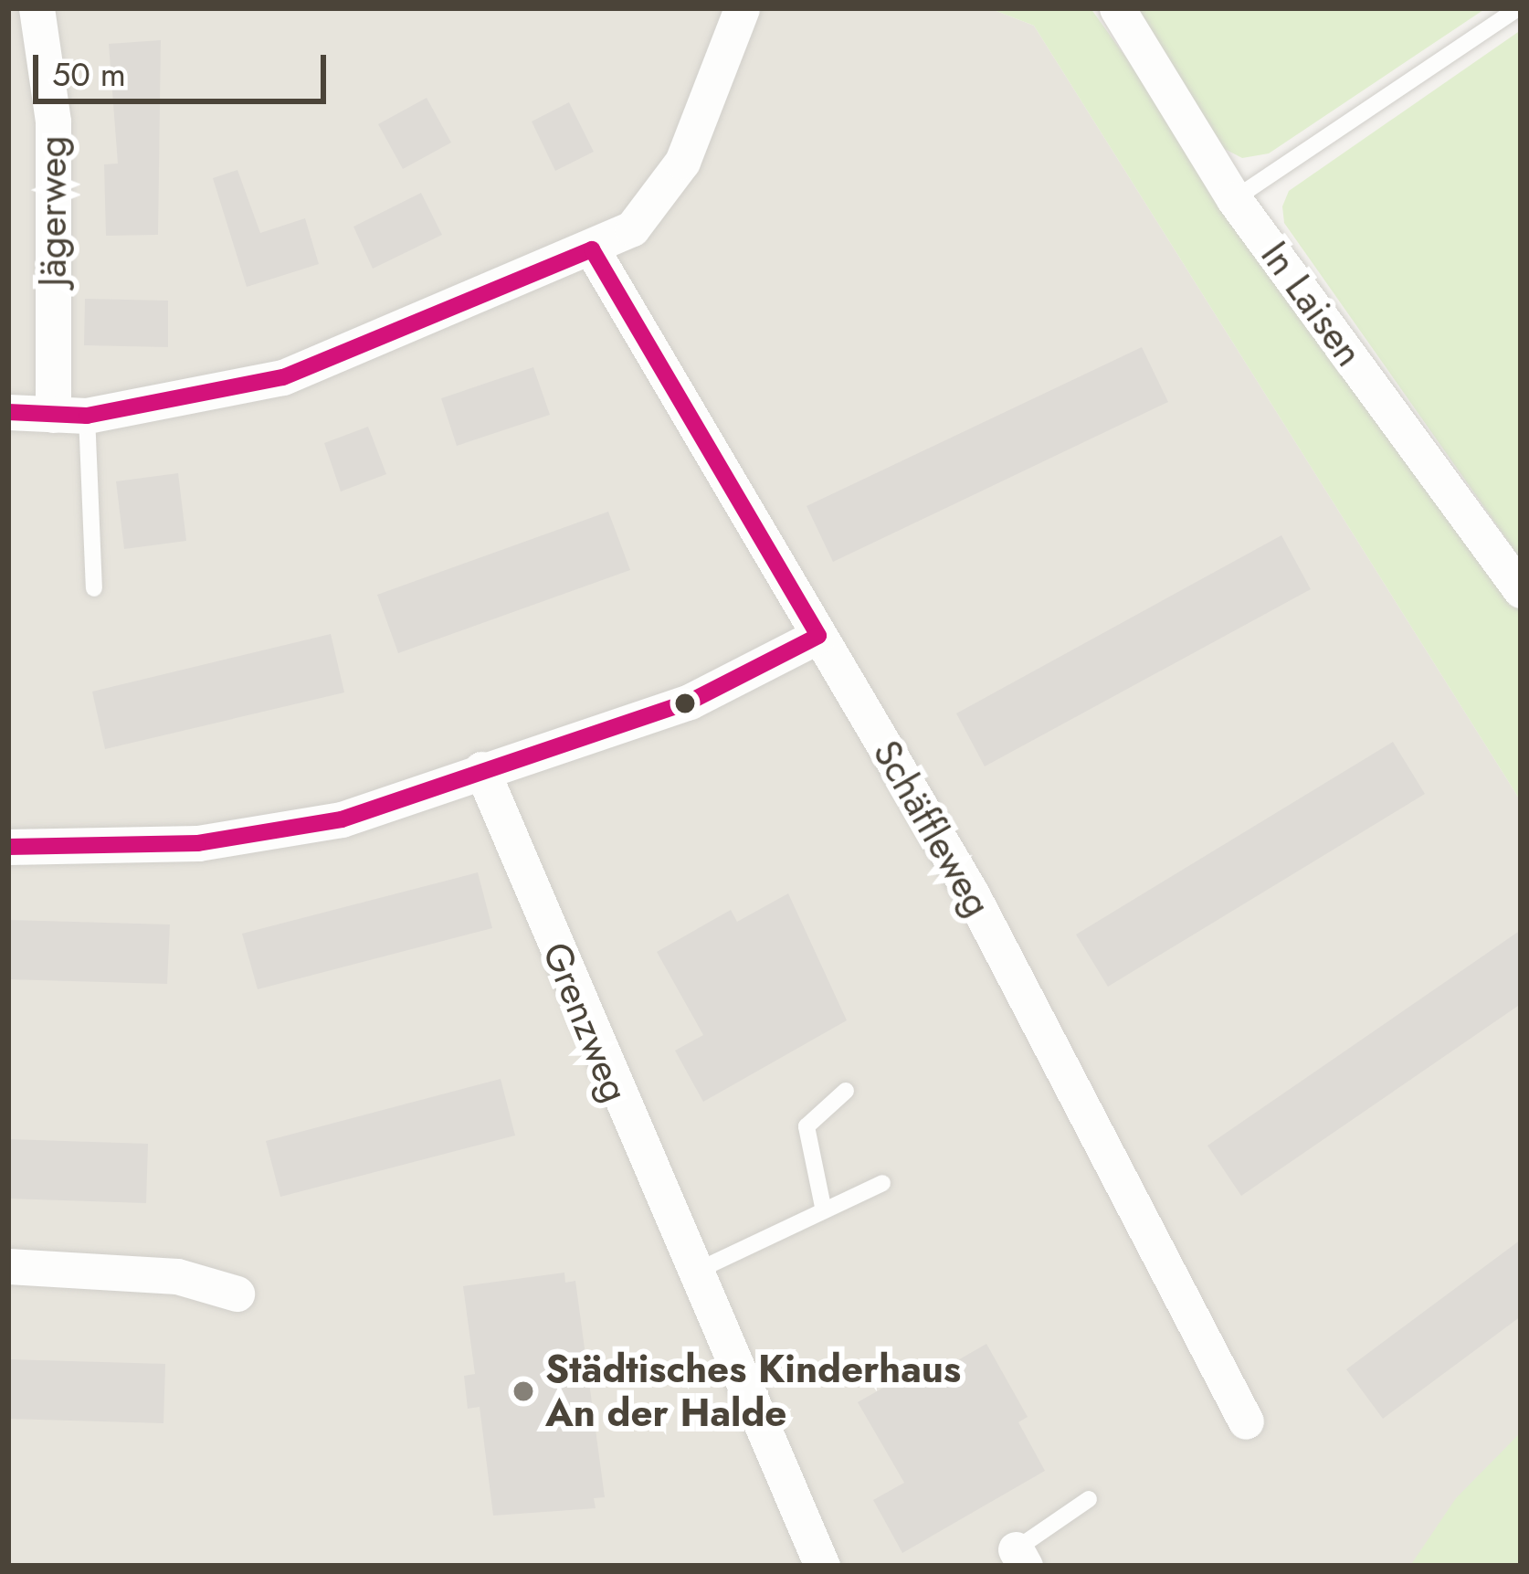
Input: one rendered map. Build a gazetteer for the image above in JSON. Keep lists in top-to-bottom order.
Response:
{
  "streets": {
    "street": [
      "Jägerweg",
      "In Laisen",
      "Schäffleweg",
      "Grenzweg"
    ]
  },
  "places": ["Städtisches Kinderhaus An der Halde"],
  "scale_bar": "50 m"
}
